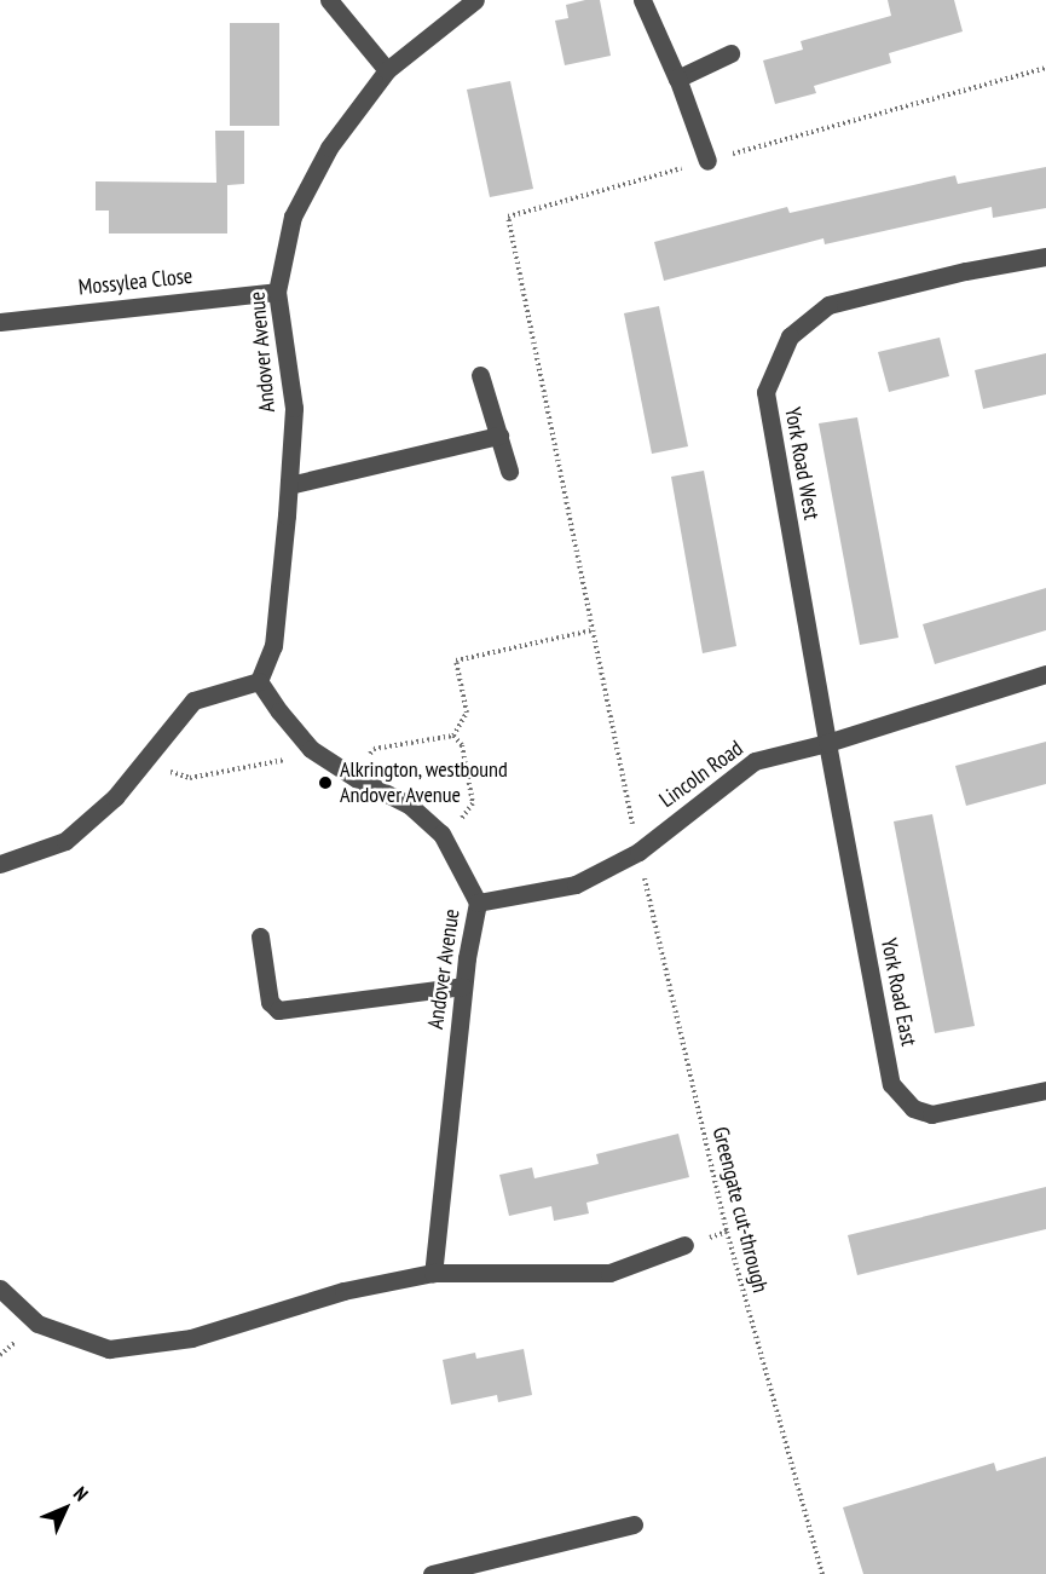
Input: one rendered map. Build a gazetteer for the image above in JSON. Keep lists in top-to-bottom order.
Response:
{
  "streets": {
    "street": [
      "Mossylea Close",
      "Andover Avenue",
      "York Road West",
      "Lincoln Road",
      "York Road East"
    ],
    "path": ["Greengate cut-through"]
  },
  "crossings": [
    ["Mossylea Close", "Andover Avenue"],
    ["Andover Avenue", "Lincoln Road"],
    ["York Road West", "Lincoln Road"],
    ["York Road West", "York Road East"],
    ["Lincoln Road", "York Road East"],
    ["Lincoln Road", "Greengate cut-through"]
  ],
  "places": ["Alkrington, westbound Andover Avenue"],
  "north": "top right"
}
